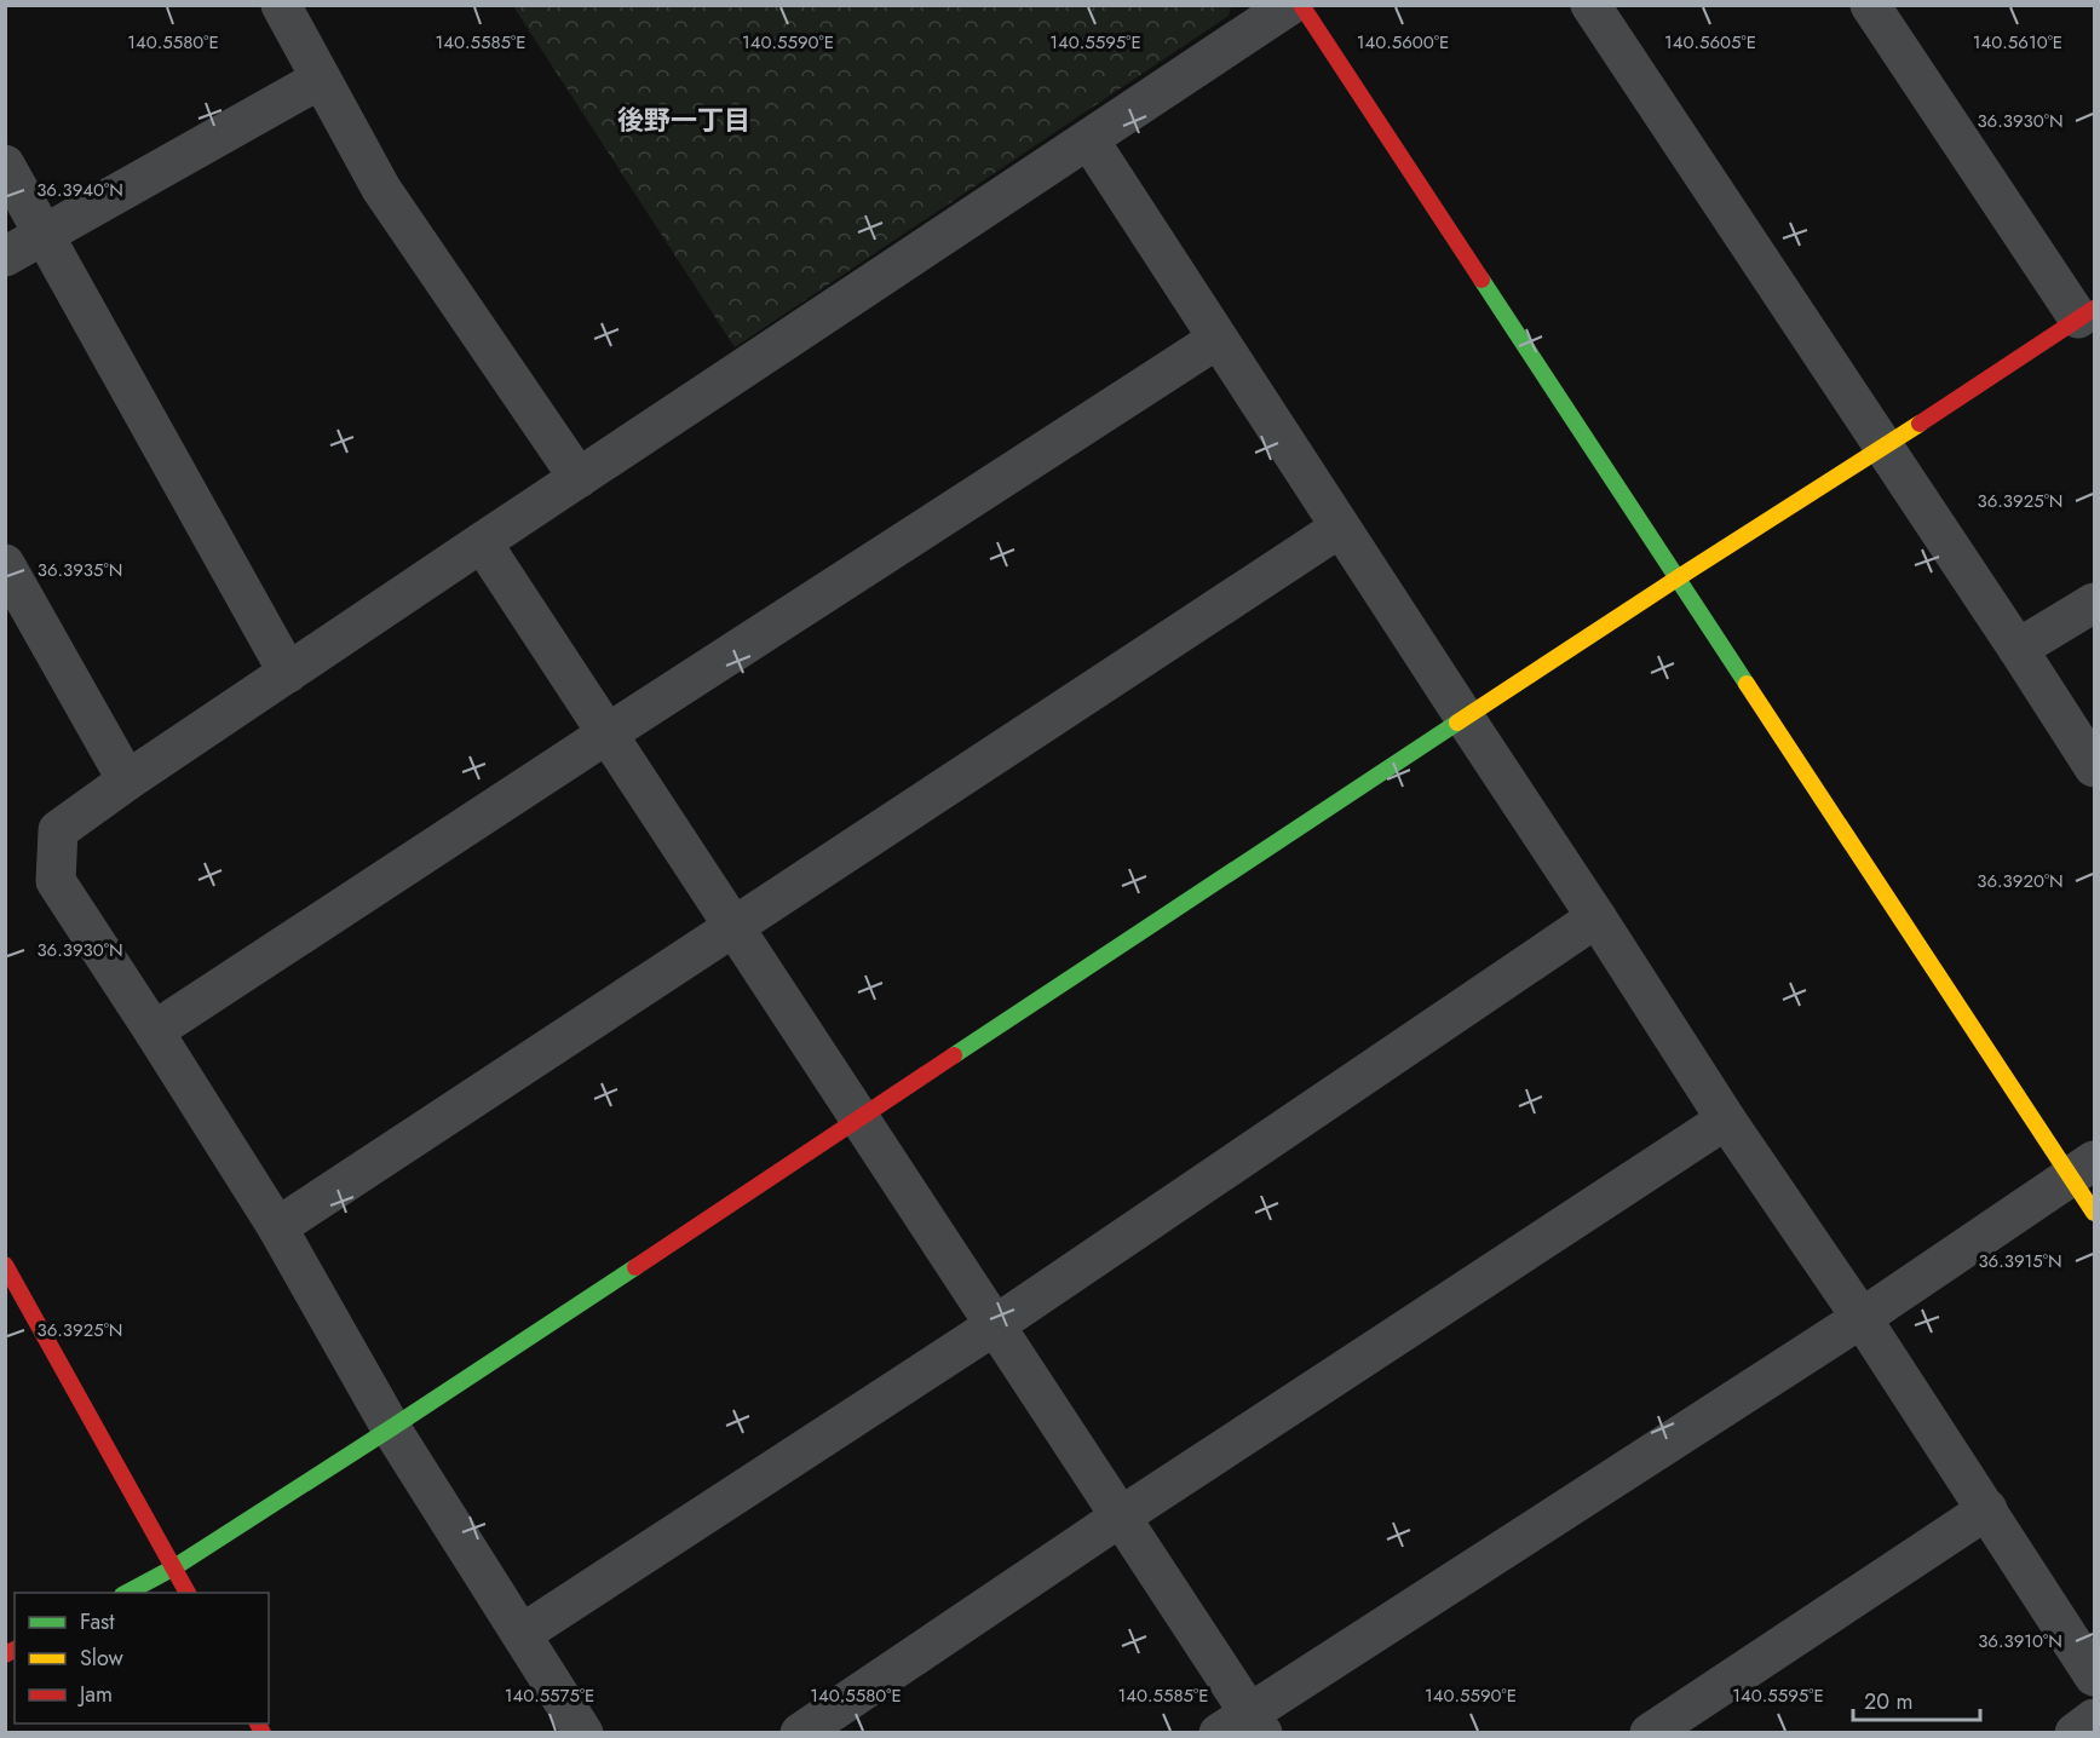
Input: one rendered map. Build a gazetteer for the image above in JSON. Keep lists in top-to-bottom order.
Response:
{
  "districts": ["後野一丁目"],
  "legend": ["Fast", "Slow", "Jam"],
  "scale_bar": "20 m",
  "coordinates": [
    "140.5580°E",
    "140.5585°E",
    "140.5590°E",
    "140.5595°E",
    "140.5600°E",
    "140.5605°E",
    "140.5610°E",
    "36.3930°N",
    "36.3940°N",
    "36.3925°N",
    "36.3935°N",
    "36.3920°N",
    "36.3915°N",
    "36.3910°N",
    "140.5575°E"
  ]
}
